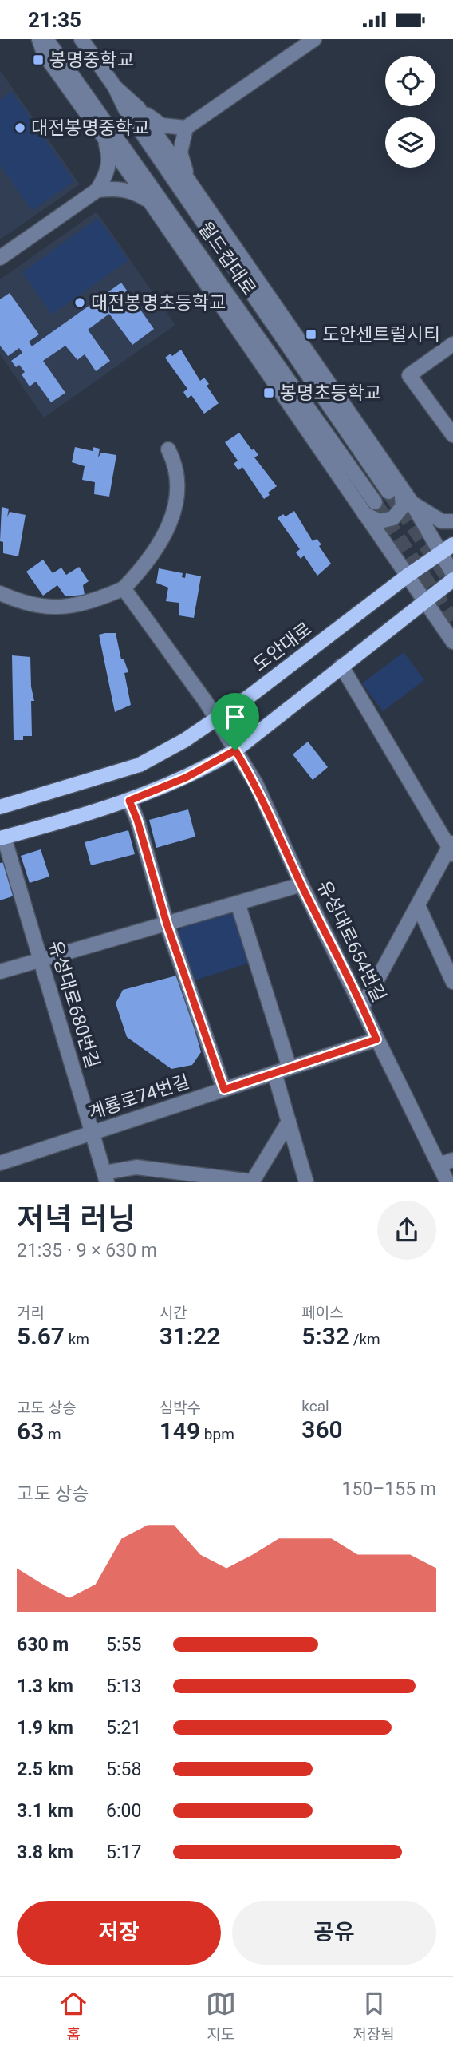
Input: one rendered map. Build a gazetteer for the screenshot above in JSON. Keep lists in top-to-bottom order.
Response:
{
  "streets": {
    "main road": ["도안대로"],
    "street": [
      "월드컵대로",
      "유성대로654번길",
      "유성대로680번길",
      "계룡로74번길"
    ]
  },
  "crossings": [
    ["도안대로", "유성대로654번길"],
    ["유성대로654번길", "계룡로74번길"],
    ["유성대로680번길", "계룡로74번길"]
  ],
  "places": {
    "transit": ["봉명중학교", "도안센트럴시티", "봉명초등학교"],
    "other": ["대전봉명중학교", "대전봉명초등학교"]
  },
  "page": {
    "status": "21:35",
    "heading": ["저녁 러닝", "21:35 · 9 × 630 m"],
    "stats": [
      ["거리", "5.67 km"],
      ["시간", "31:22"],
      ["페이스", "5:32 /km"],
      ["고도 상승", "63 m"],
      ["심박수", "149 bpm"],
      ["kcal", "360"]
    ],
    "chart": ["고도 상승", "150–155 m"],
    "list": [
      {
        "name": "630 m",
        "note": "5:55"
      },
      {
        "name": "1.3 km",
        "note": "5:13"
      },
      {
        "name": "1.9 km",
        "note": "5:21"
      },
      {
        "name": "2.5 km",
        "note": "5:58"
      },
      {
        "name": "3.1 km",
        "note": "6:00"
      },
      {
        "name": "3.8 km",
        "note": "5:17"
      }
    ],
    "buttons": ["저장", "공유"],
    "tabs": ["홈", "지도", "저장됨"]
  }
}
